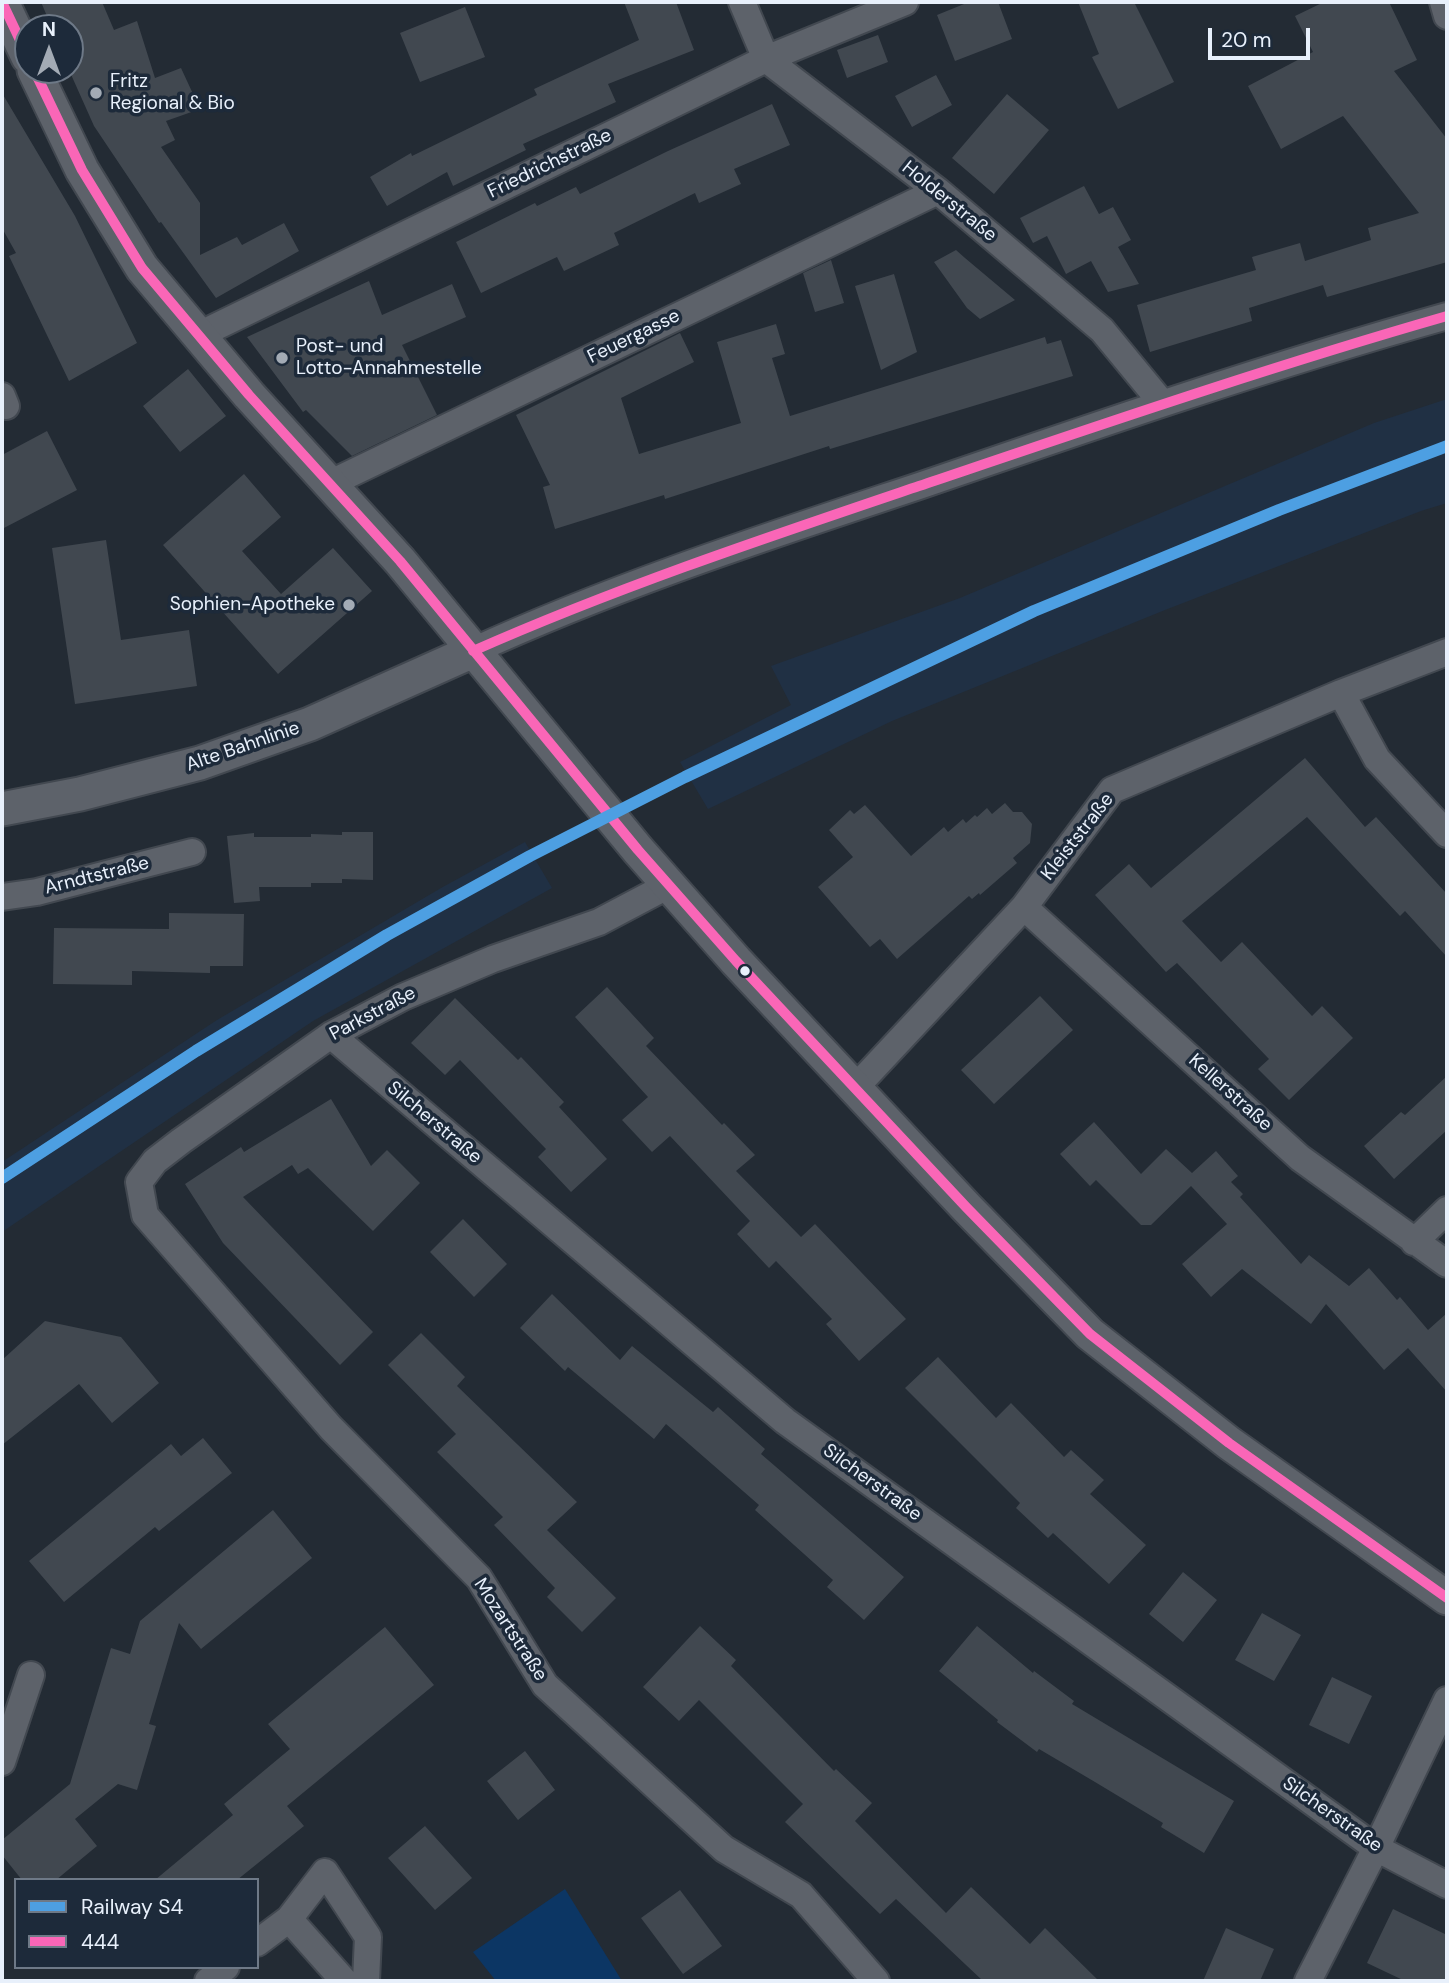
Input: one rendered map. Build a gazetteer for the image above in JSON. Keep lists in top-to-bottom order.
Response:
{
  "streets": {
    "street": [
      "Friedrichstraße",
      "Holderstraße",
      "Feuergasse",
      "Alte Bahnlinie",
      "Kleiststraße",
      "Arndtstraße",
      "Parkstraße",
      "Kellerstraße",
      "Silcherstraße",
      "Mozartstraße"
    ]
  },
  "crossings": [
    ["Friedrichstraße", "Holderstraße"],
    ["Holderstraße", "Feuergasse"],
    ["Kleiststraße", "Kellerstraße"],
    ["Parkstraße", "Silcherstraße"],
    ["Parkstraße", "Mozartstraße"]
  ],
  "places": ["Fritz Regional & Bio", "Post- und Lotto-Annahmestelle", "Sophien-Apotheke"],
  "lines": ["transit line 444", "rail line S4"],
  "legend": ["Railway S4", "444"],
  "scale_bar": "20 m",
  "north": "top"
}
